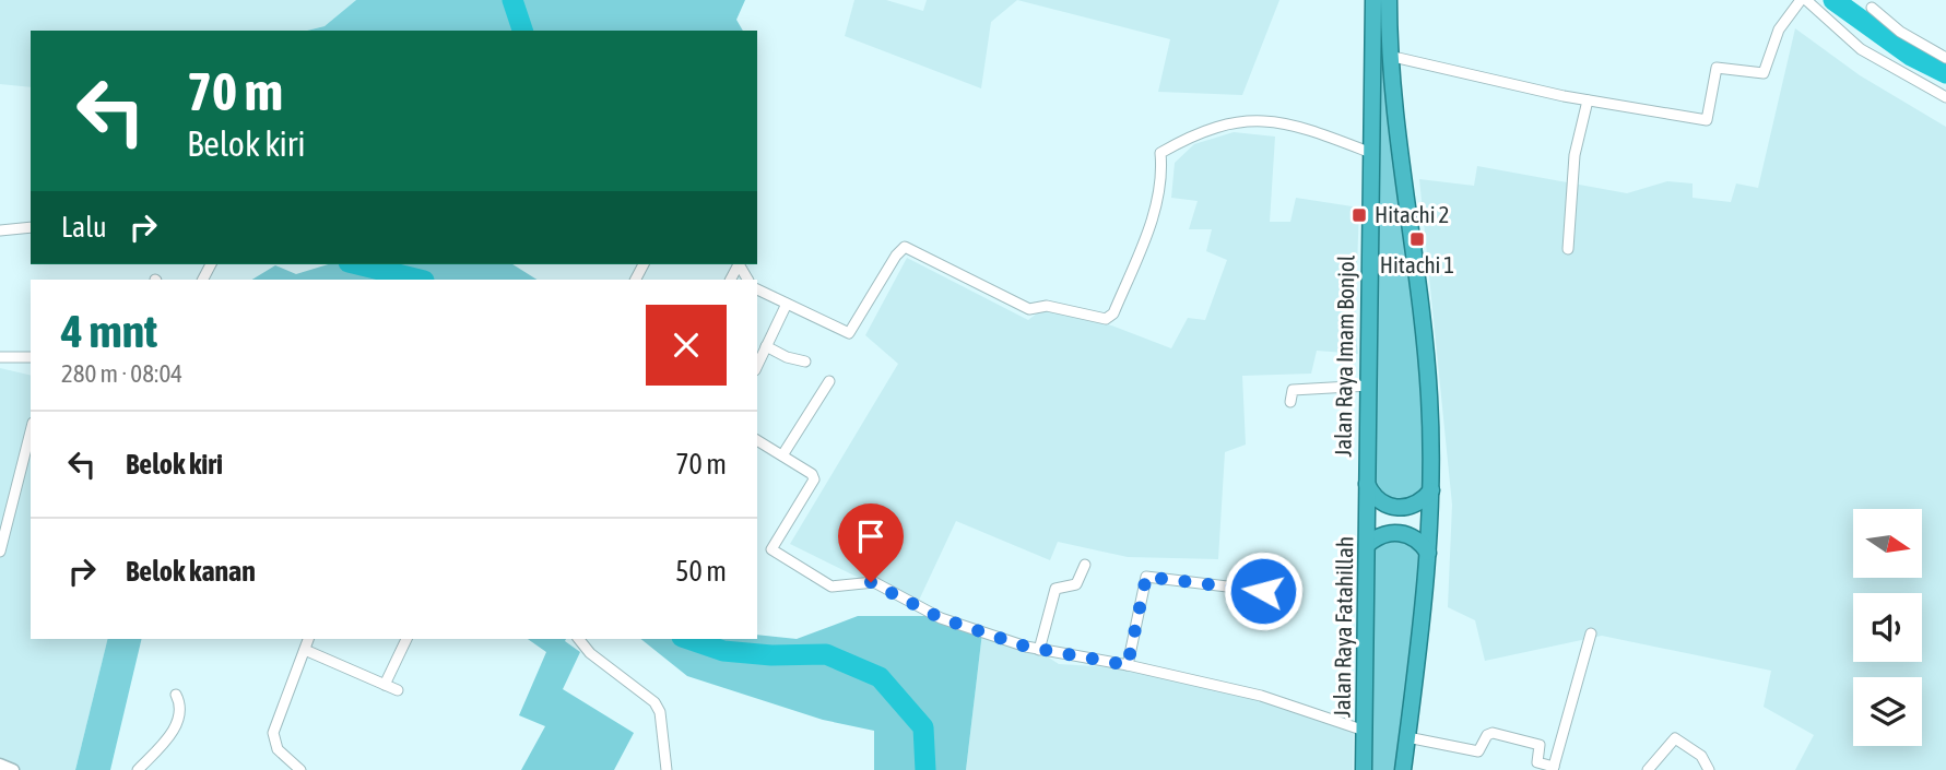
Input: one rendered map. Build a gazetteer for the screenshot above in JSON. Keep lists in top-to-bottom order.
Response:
{
  "streets": {
    "highway": ["Jalan Raya Imam Bonjol", "Jalan Raya Fatahillah"]
  },
  "crossings": [
    ["Jalan Raya Imam Bonjol", "Jalan Raya Fatahillah"]
  ],
  "places": {
    "transit": ["Hitachi 2", "Hitachi 1"]
  },
  "north": "right",
  "page": {
    "turn": ["70 m", "Belok kiri"],
    "then": "Lalu",
    "heading": ["4 mnt", "280 m · 08:04"],
    "list": [
      {
        "name": "Belok kiri",
        "value": "70 m"
      },
      {
        "name": "Belok kanan",
        "value": "50 m"
      }
    ]
  }
}
